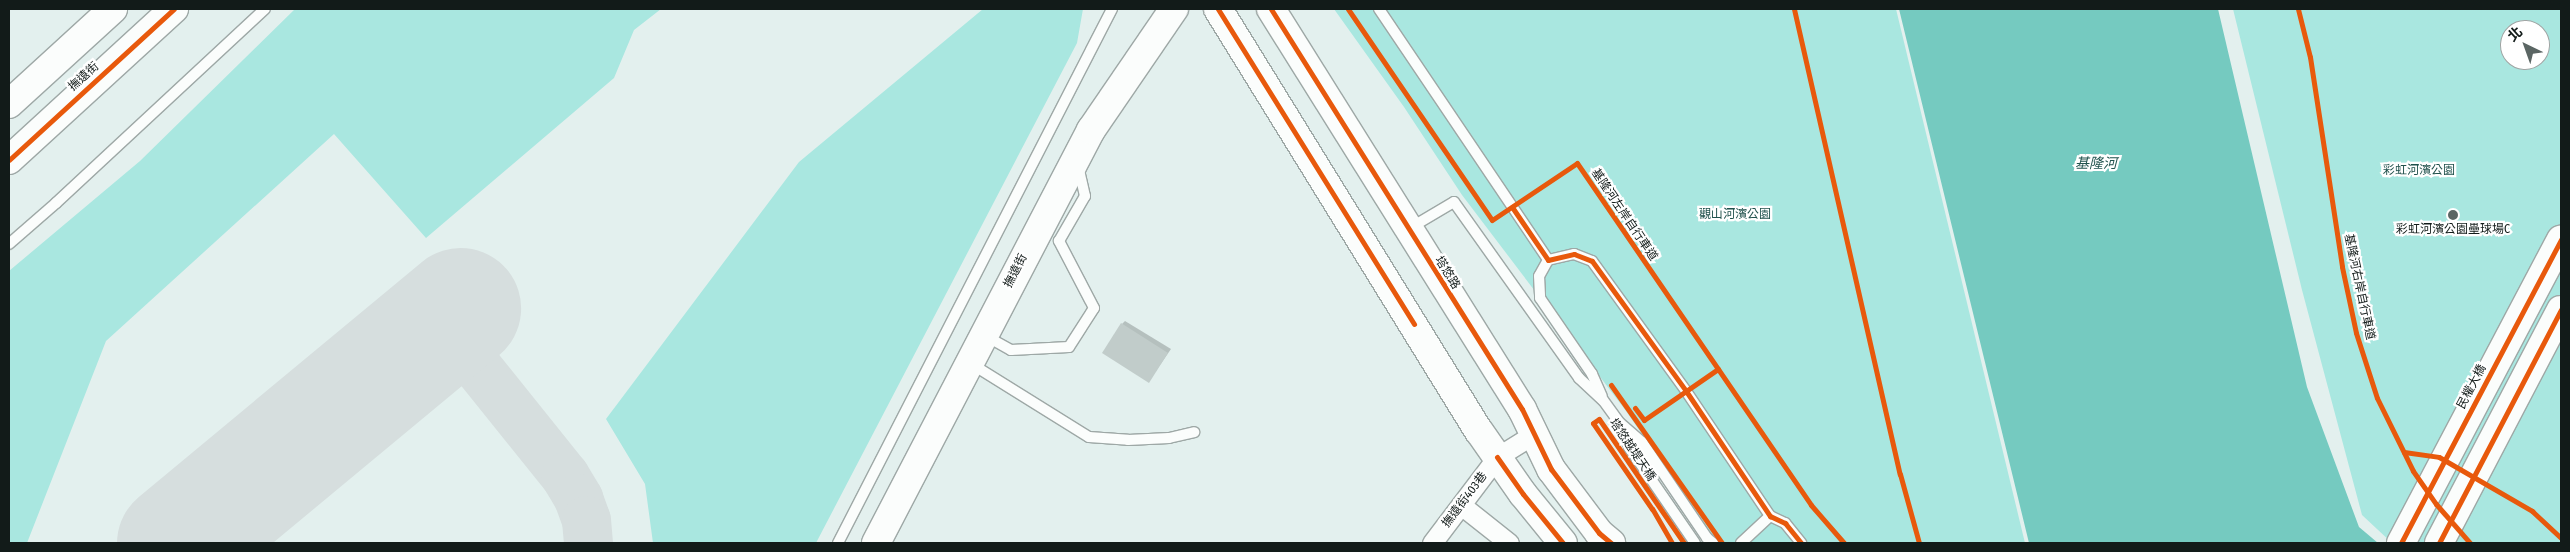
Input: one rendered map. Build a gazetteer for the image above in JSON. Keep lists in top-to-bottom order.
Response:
{
  "streets": {
    "main road": ["撫遠街", "塔悠路", "民權大橋"],
    "street": ["撫遠街403巷"],
    "cycle path": ["基隆河左岸自行車道", "基隆河右岸自行車道", "塔悠越堤天橋"]
  },
  "water": ["基隆河"],
  "parks": ["彩虹河濱公園", "觀山河濱公園"],
  "places": ["彩虹河濱公園壘球場C"],
  "north": "top left"
}
